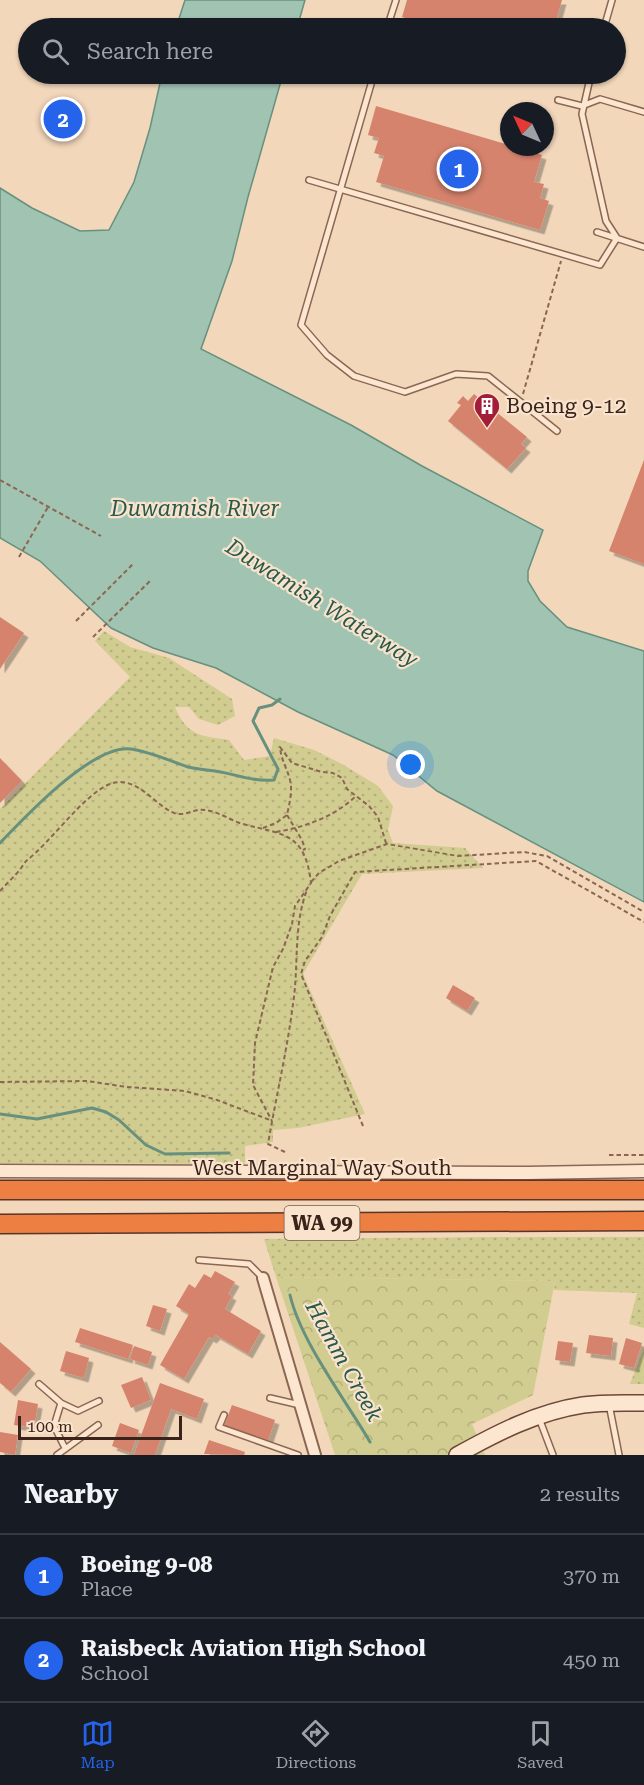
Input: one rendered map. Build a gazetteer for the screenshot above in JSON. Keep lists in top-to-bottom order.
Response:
{
  "streets": {
    "highway": ["West Marginal Way South", "WA 99"]
  },
  "water": ["Duwamish River", "Duwamish Waterway", "Hamm Creek"],
  "places": {
    "building": ["Boeing 9-12"]
  },
  "scale_bar": "100 m",
  "north": "top left",
  "page": {
    "search": "Search here",
    "pins": ["2", "1"],
    "scale": "100 m",
    "heading": ["Nearby", "2 results"],
    "list": [
      {
        "mark": "1",
        "name": "Boeing 9-08",
        "note": "Place",
        "value": "370 m"
      },
      {
        "mark": "2",
        "name": "Raisbeck Aviation High School",
        "note": "School",
        "value": "450 m"
      }
    ],
    "nav": ["Map", "Directions", "Saved"]
  }
}
